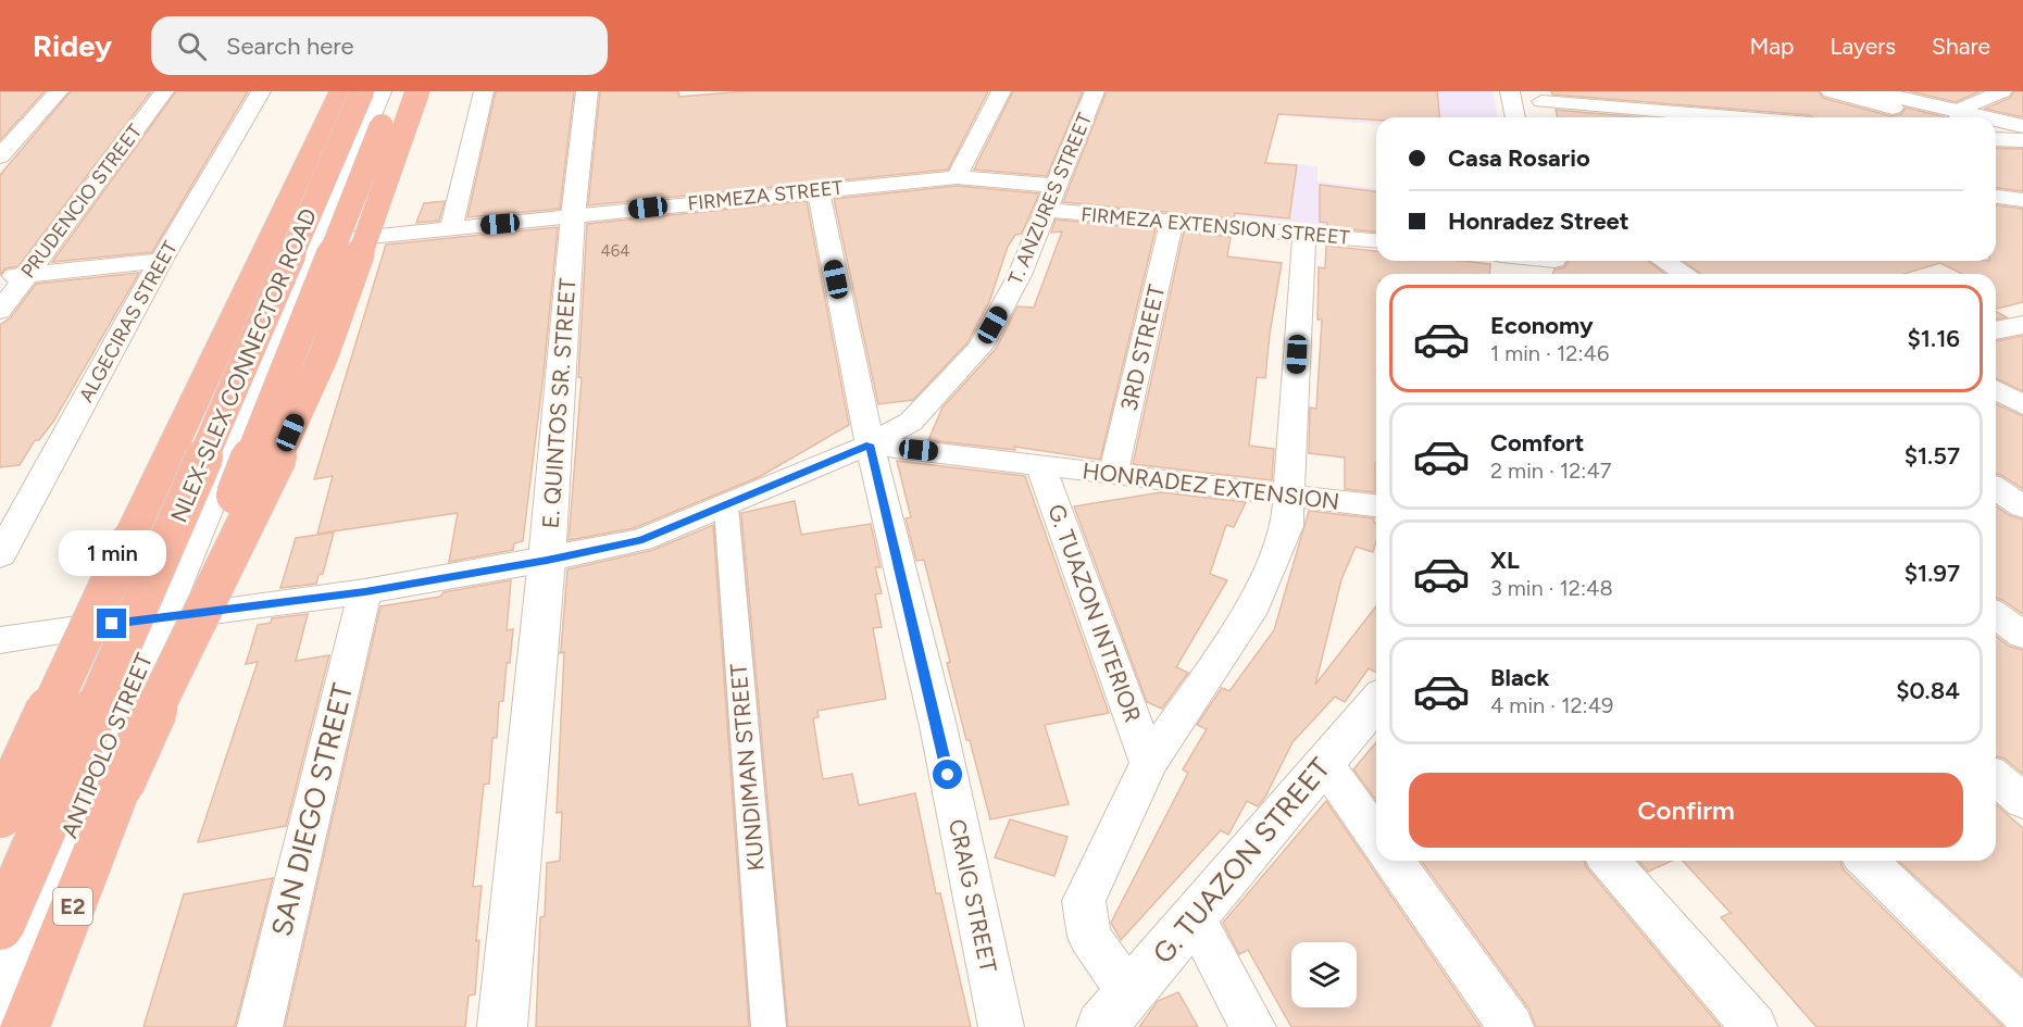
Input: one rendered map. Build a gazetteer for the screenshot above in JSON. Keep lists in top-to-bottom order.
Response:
{
  "streets": {
    "highway": ["NLEX-SLEX CONNECTOR ROAD", "E2"],
    "street": [
      "FIRMEZA STREET",
      "T. ANZURES STREET",
      "PRUDENCIO STREET",
      "FIRMEZA EXTENSION STREET",
      "ALGECIRAS STREET",
      "3RD STREET",
      "E. QUINTOS SR. STREET",
      "HONRADEZ EXTENSION",
      "G. TUAZON INTERIOR",
      "ANTIPOLO STREET",
      "KUNDIMAN STREET",
      "SAN DIEGO STREET",
      "G. TUAZON STREET",
      "CRAIG STREET"
    ]
  },
  "crossings": [
    ["FIRMEZA STREET", "T. ANZURES STREET"],
    ["FIRMEZA STREET", "E. QUINTOS SR. STREET"],
    ["FIRMEZA STREET", "ANTIPOLO STREET"],
    ["FIRMEZA STREET", "CRAIG STREET"],
    ["T. ANZURES STREET", "FIRMEZA EXTENSION STREET"],
    ["T. ANZURES STREET", "E. QUINTOS SR. STREET"],
    ["T. ANZURES STREET", "HONRADEZ EXTENSION"],
    ["T. ANZURES STREET", "ANTIPOLO STREET"],
    ["T. ANZURES STREET", "KUNDIMAN STREET"],
    ["T. ANZURES STREET", "SAN DIEGO STREET"],
    ["T. ANZURES STREET", "CRAIG STREET"],
    ["FIRMEZA EXTENSION STREET", "3RD STREET"],
    ["FIRMEZA EXTENSION STREET", "G. TUAZON INTERIOR"],
    ["3RD STREET", "HONRADEZ EXTENSION"],
    ["HONRADEZ EXTENSION", "G. TUAZON INTERIOR"],
    ["HONRADEZ EXTENSION", "CRAIG STREET"],
    ["G. TUAZON INTERIOR", "G. TUAZON STREET"]
  ],
  "house_numbers": ["464"],
  "page": {
    "header": "Ridey",
    "search": "Search here",
    "nav": ["Map", "Layers", "Share"],
    "banner": ["Casa Rosario", "Honradez Street"],
    "list": [
      {
        "name": "Economy",
        "note": "1 min · 12:46",
        "value": "$1.16"
      },
      {
        "name": "Comfort",
        "note": "2 min · 12:47",
        "value": "$1.57"
      },
      {
        "name": "XL",
        "note": "3 min · 12:48",
        "value": "$1.97"
      },
      {
        "name": "Black",
        "note": "4 min · 12:49",
        "value": "$0.84"
      }
    ],
    "bubble": "1 min",
    "buttons": "Confirm"
  }
}
